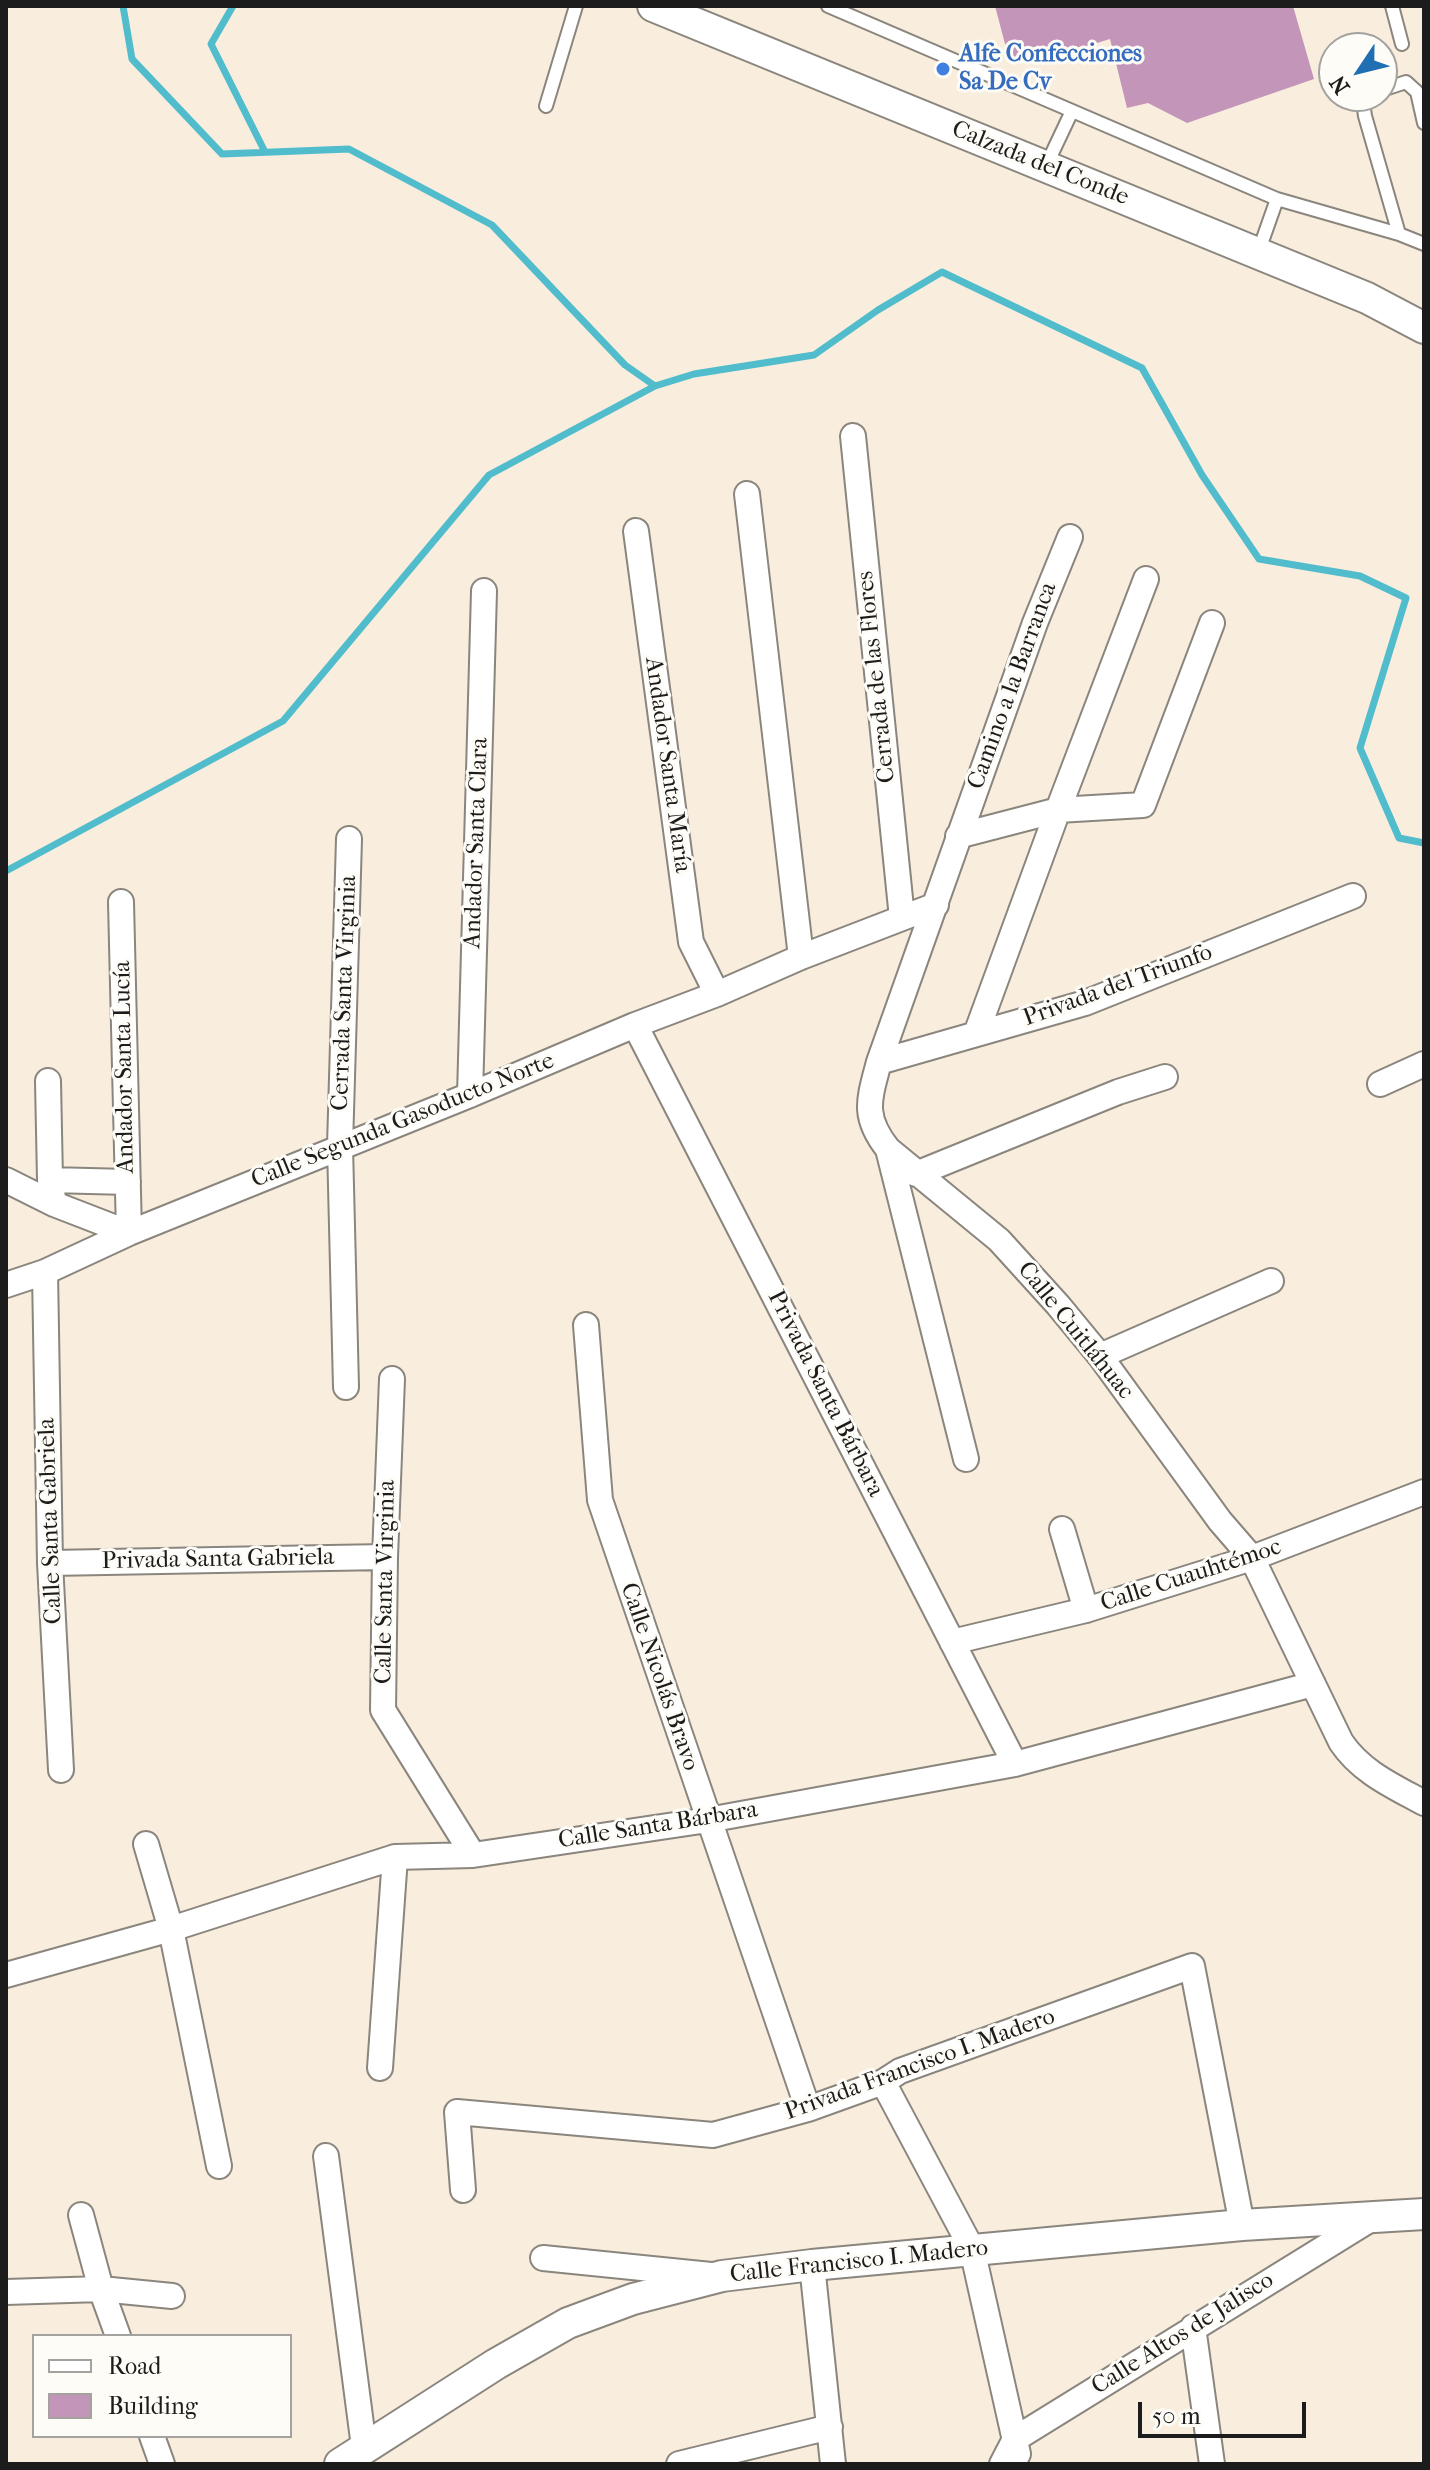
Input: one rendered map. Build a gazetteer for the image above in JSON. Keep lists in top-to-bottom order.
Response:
{
  "streets": {
    "street": [
      "Calzada del Conde",
      "Cerrada de las Flores",
      "Camino a la Barranca",
      "Andador Santa María",
      "Andador Santa Clara",
      "Privada del Triunfo",
      "Cerrada Santa Virginia",
      "Andador Santa Lucía",
      "Calle Segunda Gasoducto Norte",
      "Calle Cuitláhuac",
      "Privada Santa Bárbara",
      "Calle Santa Gabriela",
      "Privada Santa Gabriela",
      "Calle Cuauhtémoc",
      "Calle Santa Virginia",
      "Calle Nicolás Bravo",
      "Calle Santa Bárbara",
      "Privada Francisco I. Madero",
      "Calle Francisco I. Madero",
      "Calle Altos de Jalisco"
    ]
  },
  "crossings": [
    ["Cerrada de las Flores", "Calle Segunda Gasoducto Norte"],
    ["Camino a la Barranca", "Calle Cuitláhuac"],
    ["Andador Santa María", "Calle Segunda Gasoducto Norte"],
    ["Andador Santa Clara", "Calle Segunda Gasoducto Norte"],
    ["Privada del Triunfo", "Calle Cuitláhuac"],
    ["Cerrada Santa Virginia", "Calle Segunda Gasoducto Norte"],
    ["Andador Santa Lucía", "Calle Segunda Gasoducto Norte"],
    ["Calle Segunda Gasoducto Norte", "Calle Cuitláhuac"],
    ["Calle Segunda Gasoducto Norte", "Privada Santa Bárbara"],
    ["Calle Segunda Gasoducto Norte", "Calle Santa Gabriela"],
    ["Calle Cuitláhuac", "Calle Cuauhtémoc"],
    ["Calle Cuitláhuac", "Calle Santa Bárbara"],
    ["Privada Santa Bárbara", "Calle Cuauhtémoc"],
    ["Privada Santa Bárbara", "Calle Santa Bárbara"],
    ["Calle Santa Gabriela", "Privada Santa Gabriela"],
    ["Privada Santa Gabriela", "Calle Santa Virginia"],
    ["Calle Santa Virginia", "Calle Santa Bárbara"],
    ["Calle Nicolás Bravo", "Calle Santa Bárbara"],
    ["Calle Nicolás Bravo", "Privada Francisco I. Madero"],
    ["Privada Francisco I. Madero", "Calle Francisco I. Madero"],
    ["Calle Francisco I. Madero", "Calle Altos de Jalisco"]
  ],
  "places": ["Alfe Confecciones Sa De Cv"],
  "legend": ["Road", "Building"],
  "scale_bar": "50 m",
  "north": "bottom left"
}
